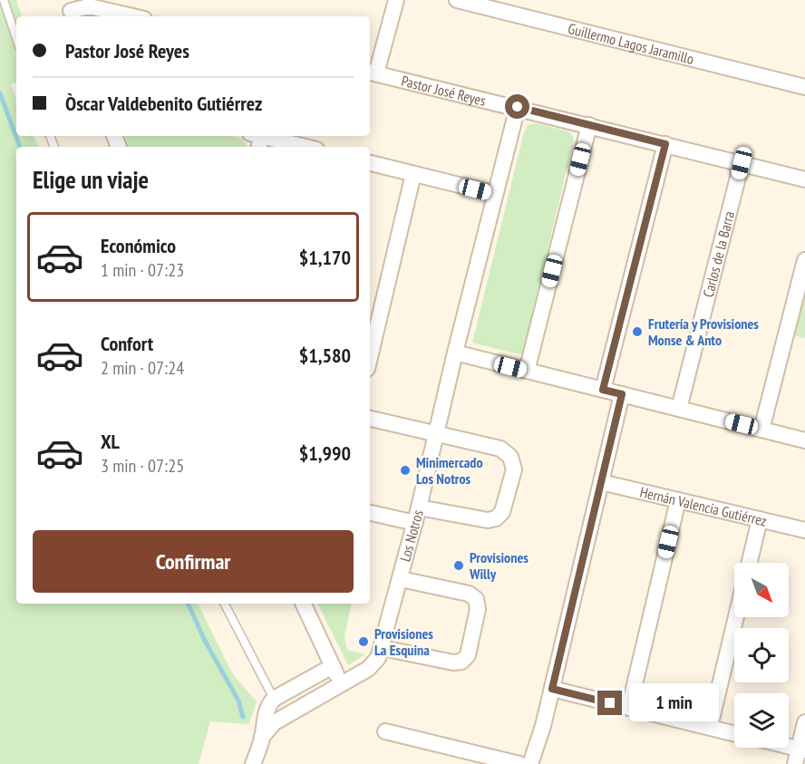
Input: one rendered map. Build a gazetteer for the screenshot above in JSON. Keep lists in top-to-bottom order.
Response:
{
  "streets": {
    "street": [
      "Guillermo Lagos Jaramillo",
      "Pastor José Reyes",
      "Carlos de la Barra",
      "Hernán Valencia Gutiérrez",
      "Los Notros"
    ]
  },
  "crossings": [
    ["Pastor José Reyes", "Carlos de la Barra"],
    ["Pastor José Reyes", "Los Notros"]
  ],
  "places": [
    "Frutería y Provisiones Monse & Anto",
    "Minimercado Los Notros",
    "Provisiones Willy",
    "Provisiones La Esquina"
  ],
  "north": "bottom right",
  "page": {
    "banner": ["Pastor José Reyes", "Òscar Valdebenito Gutiérrez"],
    "heading": "Elige un viaje",
    "list": [
      {
        "name": "Económico",
        "note": "1 min · 07:23",
        "value": "$1,170"
      },
      {
        "name": "Confort",
        "note": "2 min · 07:24",
        "value": "$1,580"
      },
      {
        "name": "XL",
        "note": "3 min · 07:25",
        "value": "$1,990"
      }
    ],
    "buttons": "Confirmar",
    "bubble": "1 min"
  }
}
